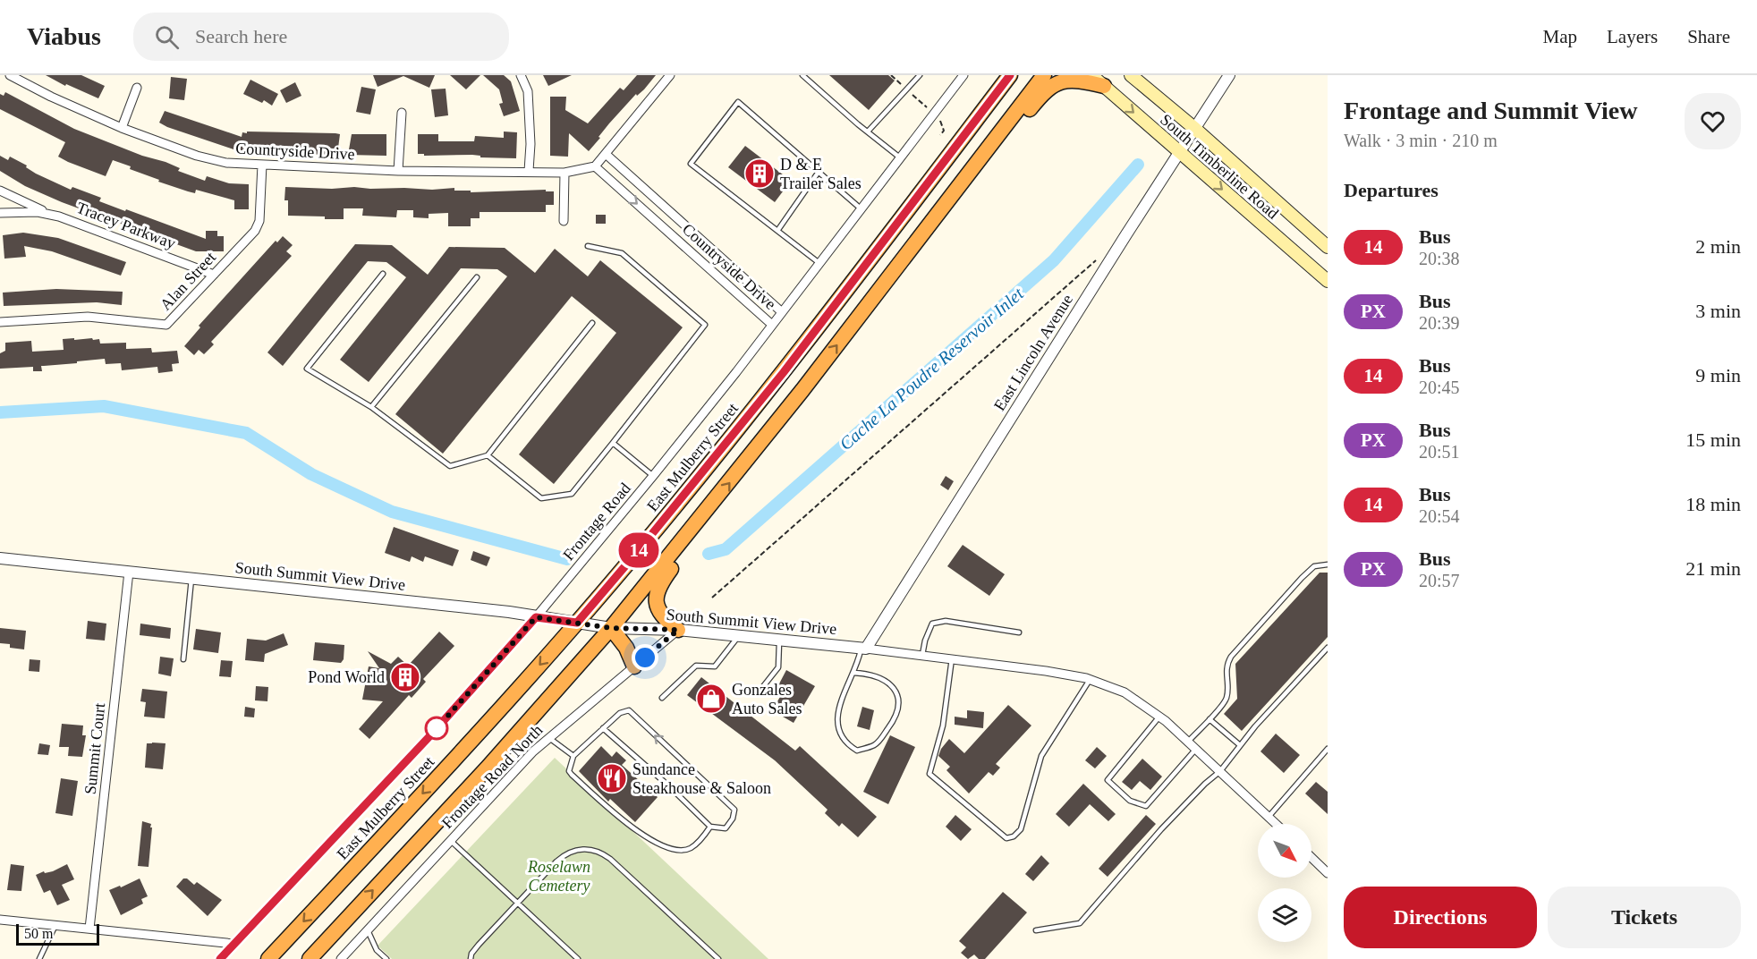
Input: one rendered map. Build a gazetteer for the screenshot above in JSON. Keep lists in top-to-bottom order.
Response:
{
  "streets": {
    "highway": ["East Mulberry Street"],
    "main road": ["South Timberline Road"],
    "street": [
      "Countryside Drive",
      "Tracey Parkway",
      "Alan Street",
      "East Lincoln Avenue",
      "Frontage Road",
      "South Summit View Drive",
      "Summit Court",
      "Frontage Road North"
    ]
  },
  "crossings": [
    ["Countryside Drive", "Alan Street"],
    ["Countryside Drive", "Frontage Road"],
    ["South Timberline Road", "East Lincoln Avenue"],
    ["Tracey Parkway", "Alan Street"],
    ["East Lincoln Avenue", "South Summit View Drive"],
    ["East Mulberry Street", "South Summit View Drive"],
    ["Frontage Road", "South Summit View Drive"],
    ["South Summit View Drive", "Summit Court"],
    ["South Summit View Drive", "Frontage Road North"]
  ],
  "water": ["Cache La Poudre Reservoir Inlet"],
  "parks": ["Roselawn Cemetery"],
  "places": {
    "building": ["D & E Trailer Sales", "Pond World"],
    "shop": ["Gonzales Auto Sales"],
    "restaurant": ["Sundance Steakhouse & Saloon"]
  },
  "lines": ["bus line 14"],
  "scale_bar": "50 m",
  "north": "bottom right",
  "page": {
    "header": "Viabus",
    "search": "Search here",
    "nav": ["Map", "Layers", "Share"],
    "on_map": "14",
    "heading": [
      ["Frontage and Summit View", "Walk · 3 min · 210 m"],
      "Departures"
    ],
    "list": [
      {
        "mark": "14",
        "name": "Bus",
        "note": "20:38",
        "value": "2 min"
      },
      {
        "mark": "PX",
        "name": "Bus",
        "note": "20:39",
        "value": "3 min"
      },
      {
        "mark": "14",
        "name": "Bus",
        "note": "20:45",
        "value": "9 min"
      },
      {
        "mark": "PX",
        "name": "Bus",
        "note": "20:51",
        "value": "15 min"
      },
      {
        "mark": "14",
        "name": "Bus",
        "note": "20:54",
        "value": "18 min"
      },
      {
        "mark": "PX",
        "name": "Bus",
        "note": "20:57",
        "value": "21 min"
      }
    ],
    "buttons": ["Directions", "Tickets"],
    "scale": "50 m"
  }
}
